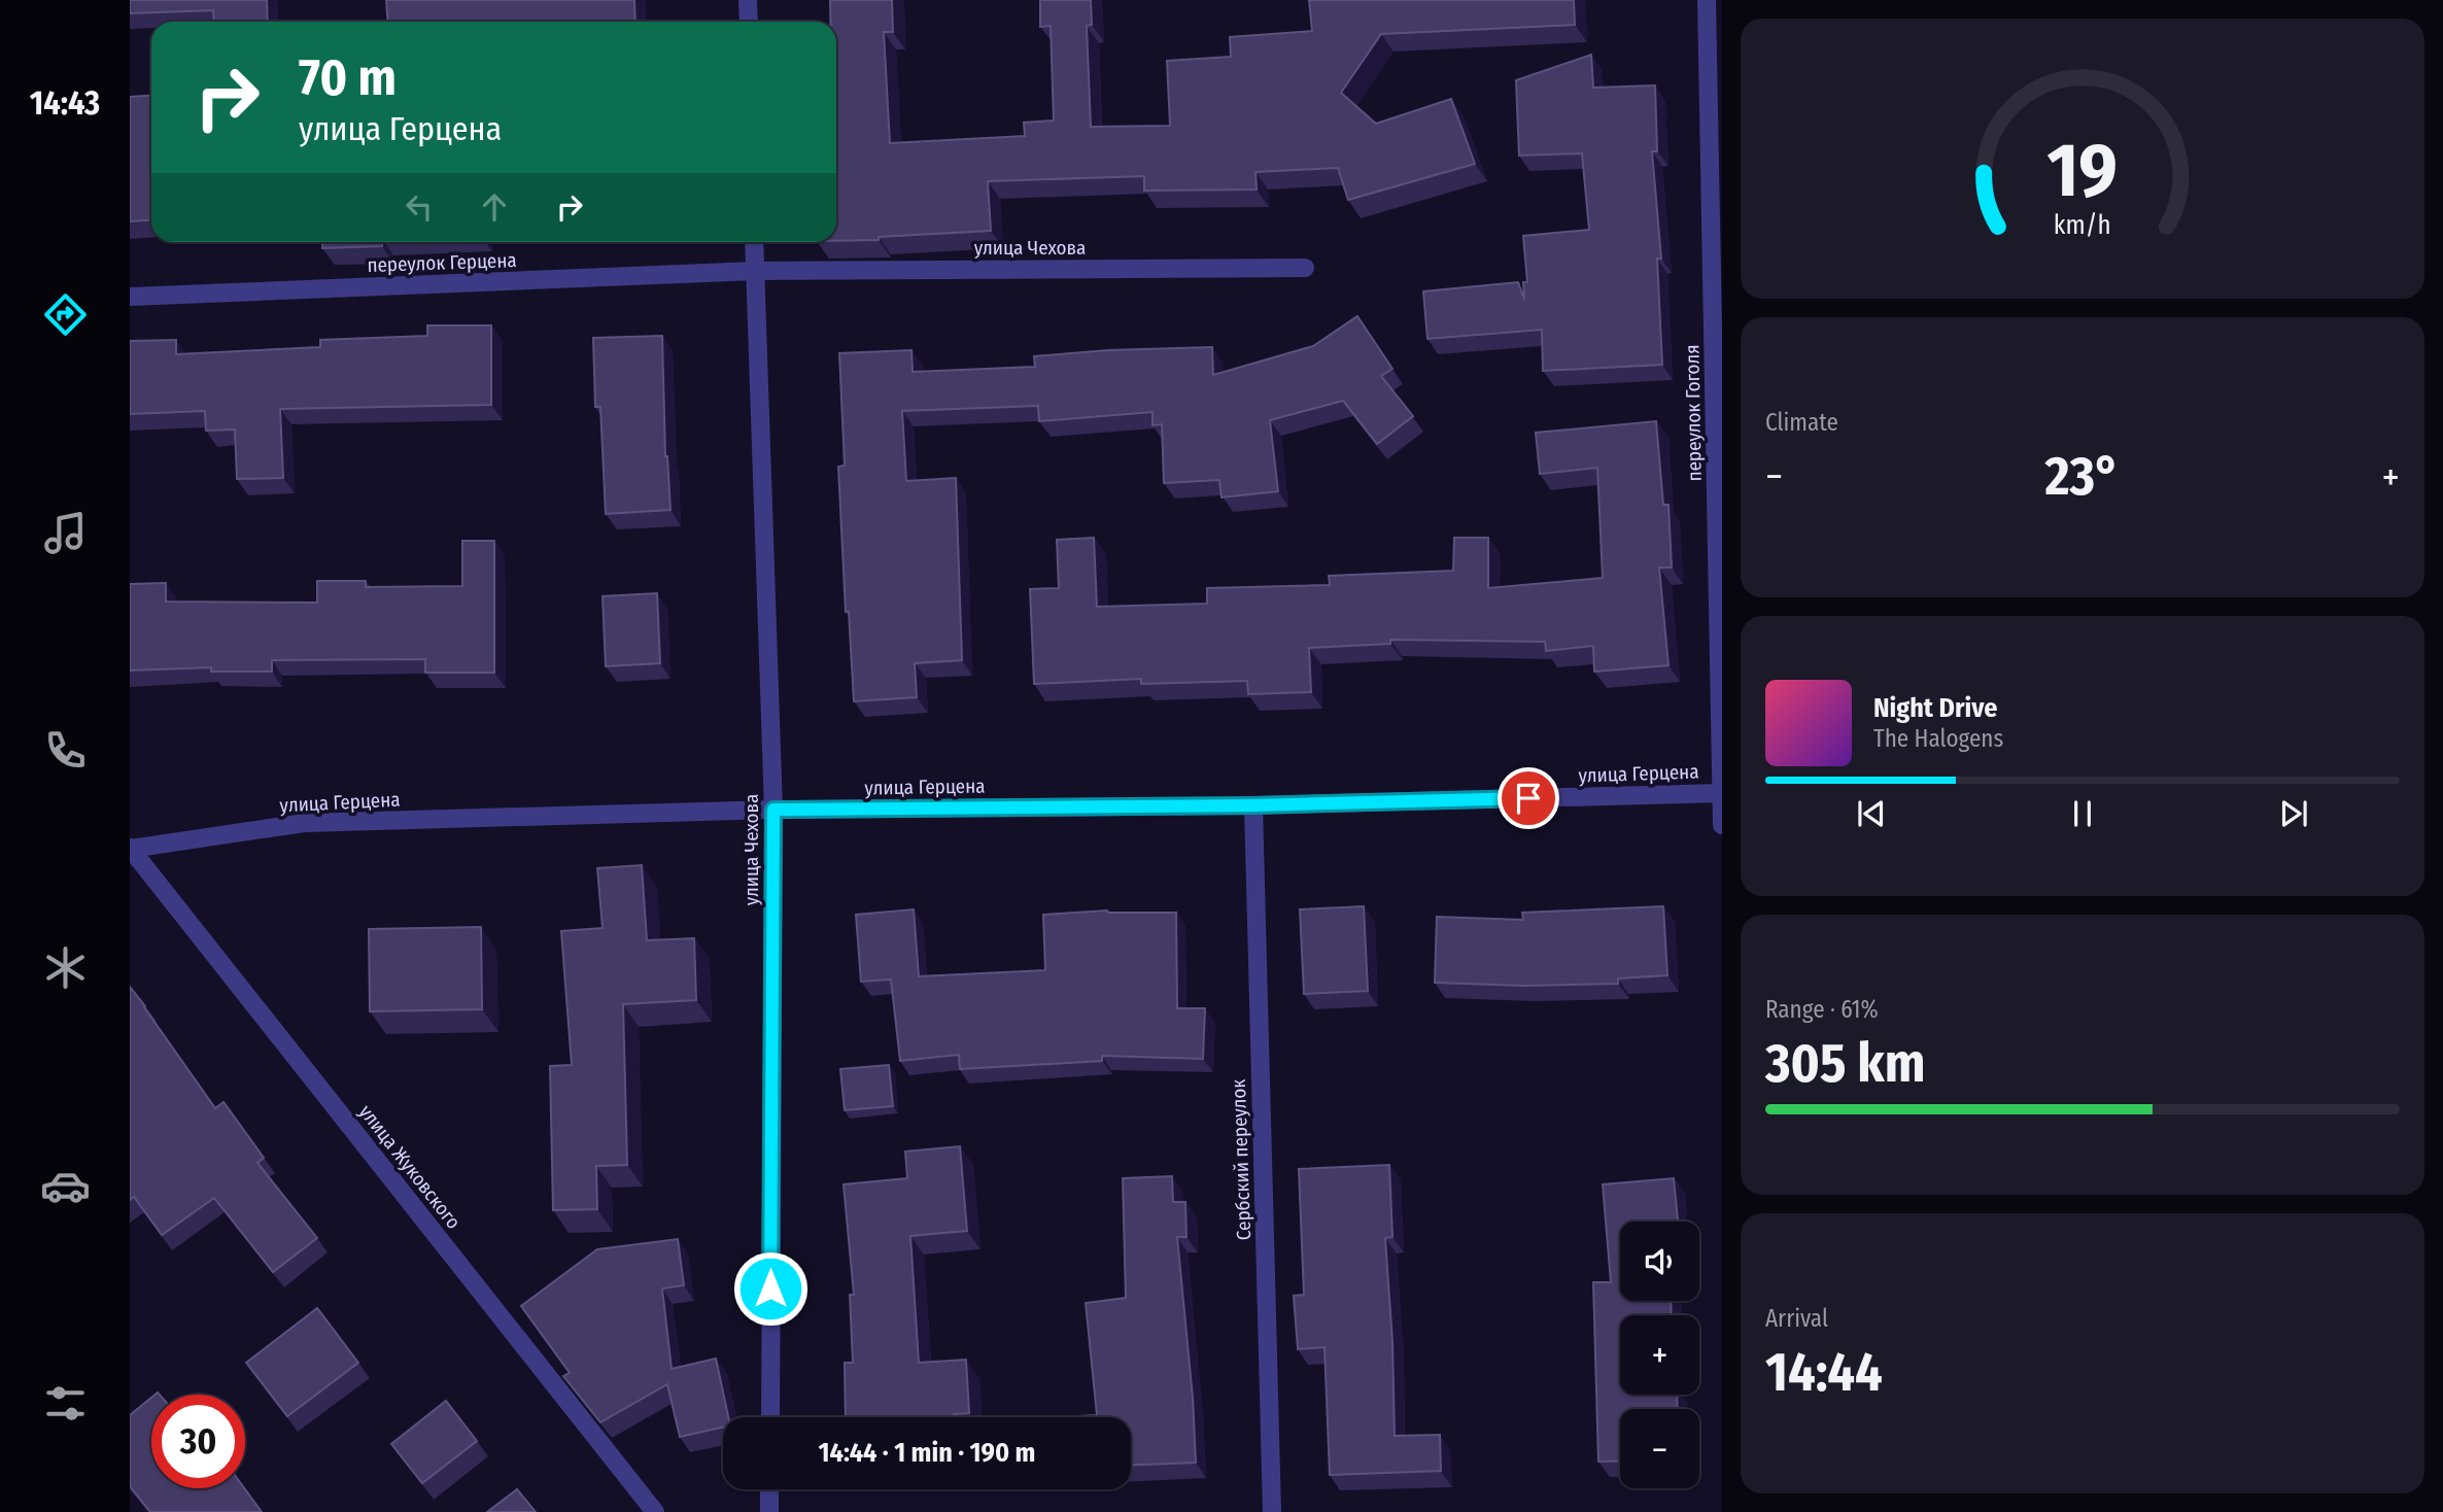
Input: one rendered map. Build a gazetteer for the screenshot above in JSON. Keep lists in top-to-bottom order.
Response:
{
  "streets": {
    "street": [
      "улица Чехова",
      "переулок Герцена",
      "переулок Гоголя",
      "улица Герцена",
      "Сербский переулок",
      "улица Жуковского"
    ]
  },
  "crossings": [
    ["улица Чехова", "переулок Герцена"],
    ["улица Чехова", "улица Герцена"],
    ["переулок Гоголя", "улица Герцена"],
    ["улица Герцена", "Сербский переулок"],
    ["улица Герцена", "улица Жуковского"]
  ],
  "page": {
    "tabs": "14:43",
    "turn": ["70 m", "улица Герцена"],
    "tile": [
      "Climate",
      ["Range · 61%", "305 km"],
      ["Arrival", "14:44"]
    ],
    "heat": ["−", "23°", "+"],
    "song": ["Night Drive", "The Halogens"],
    "map_buttons": ["+", "−"],
    "limit": "30",
    "trip": "14:44 · 1 min · 190 m",
    "gauge": ["19", "km/h"]
  }
}
